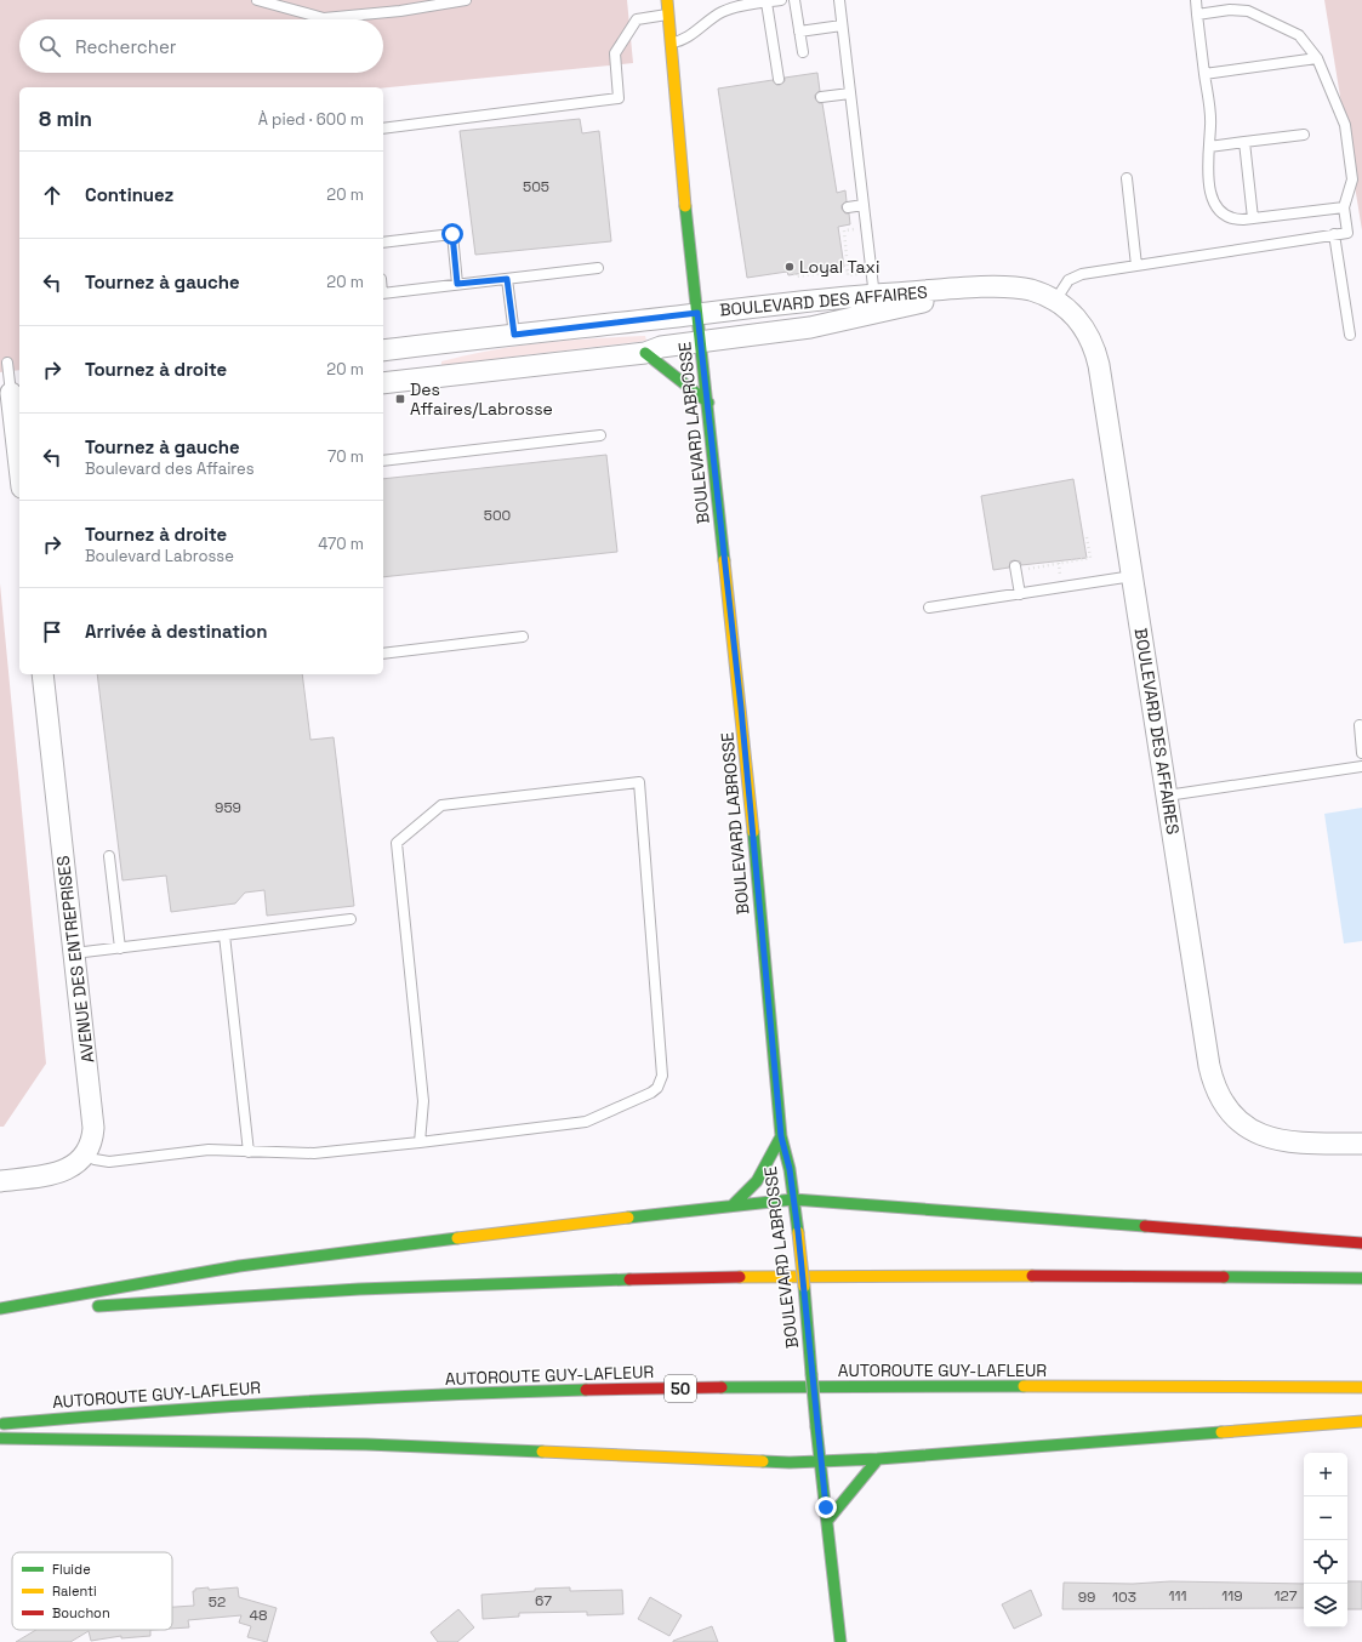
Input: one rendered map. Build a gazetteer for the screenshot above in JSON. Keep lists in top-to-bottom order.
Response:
{
  "streets": {
    "main road": ["BOULEVARD LABROSSE", "AUTOROUTE GUY-LAFLEUR", "50"],
    "street": ["BOULEVARD DES AFFAIRES", "AVENUE DES ENTREPRISES"]
  },
  "crossings": [
    ["BOULEVARD DES AFFAIRES", "BOULEVARD LABROSSE"]
  ],
  "places": {
    "other": ["Loyal Taxi"],
    "transit": ["Des Affaires/Labrosse"]
  },
  "house_numbers": [
    "505",
    "500",
    "959",
    "111",
    "119",
    "127",
    "99",
    "103",
    "67",
    "52",
    "48"
  ],
  "legend": ["Fluide", "Ralenti", "Bouchon"],
  "page": {
    "search": "Rechercher",
    "heading": ["8 min", "À pied · 600 m"],
    "list": [
      ["Continuez", "20 m"],
      ["Tournez à gauche", "20 m"],
      ["Tournez à droite", "20 m"],
      ["Tournez à gauche", "Boulevard des Affaires", "70 m"],
      ["Tournez à droite", "Boulevard Labrosse", "470 m"],
      "Arrivée à destination"
    ],
    "map_buttons": ["+", "−"]
  }
}
